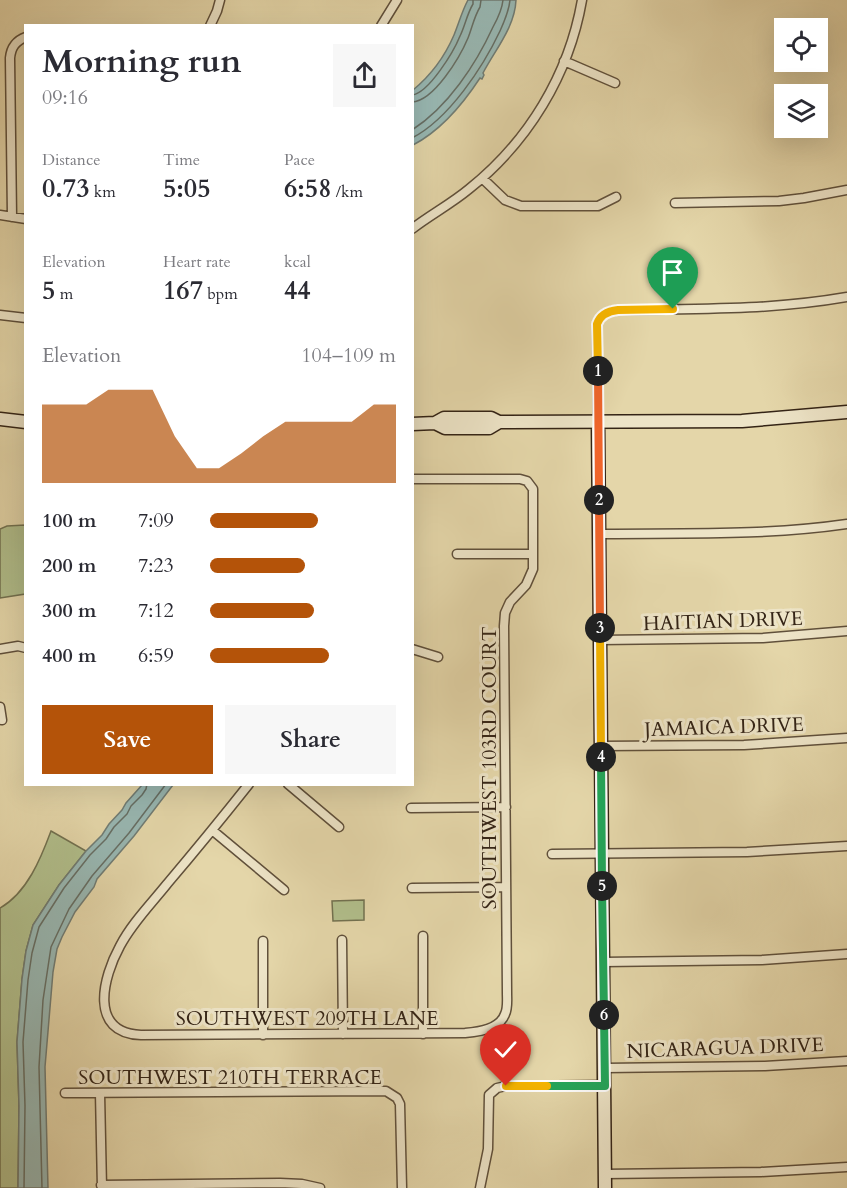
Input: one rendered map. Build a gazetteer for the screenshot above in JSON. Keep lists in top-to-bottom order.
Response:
{
  "streets": {
    "street": [
      "HAITIAN DRIVE",
      "JAMAICA DRIVE",
      "SOUTHWEST 103RD COURT",
      "SOUTHWEST 209TH LANE",
      "NICARAGUA DRIVE",
      "SOUTHWEST 210TH TERRACE"
    ]
  },
  "crossings": [
    ["SOUTHWEST 103RD COURT", "SOUTHWEST 209TH LANE"]
  ],
  "page": {
    "heading": ["Morning run", "09:16"],
    "stats": [
      ["Distance", "0.73 km"],
      ["Time", "5:05"],
      ["Pace", "6:58 /km"],
      ["Elevation", "5 m"],
      ["Heart rate", "167 bpm"],
      ["kcal", "44"]
    ],
    "chart": ["Elevation", "104–109 m"],
    "pins": [
      "1",
      "2",
      "3",
      "4",
      "5",
      "6"
    ],
    "list": [
      {
        "name": "100 m",
        "note": "7:09"
      },
      {
        "name": "200 m",
        "note": "7:23"
      },
      {
        "name": "300 m",
        "note": "7:12"
      },
      {
        "name": "400 m",
        "note": "6:59"
      }
    ],
    "buttons": ["Save", "Share"]
  }
}
